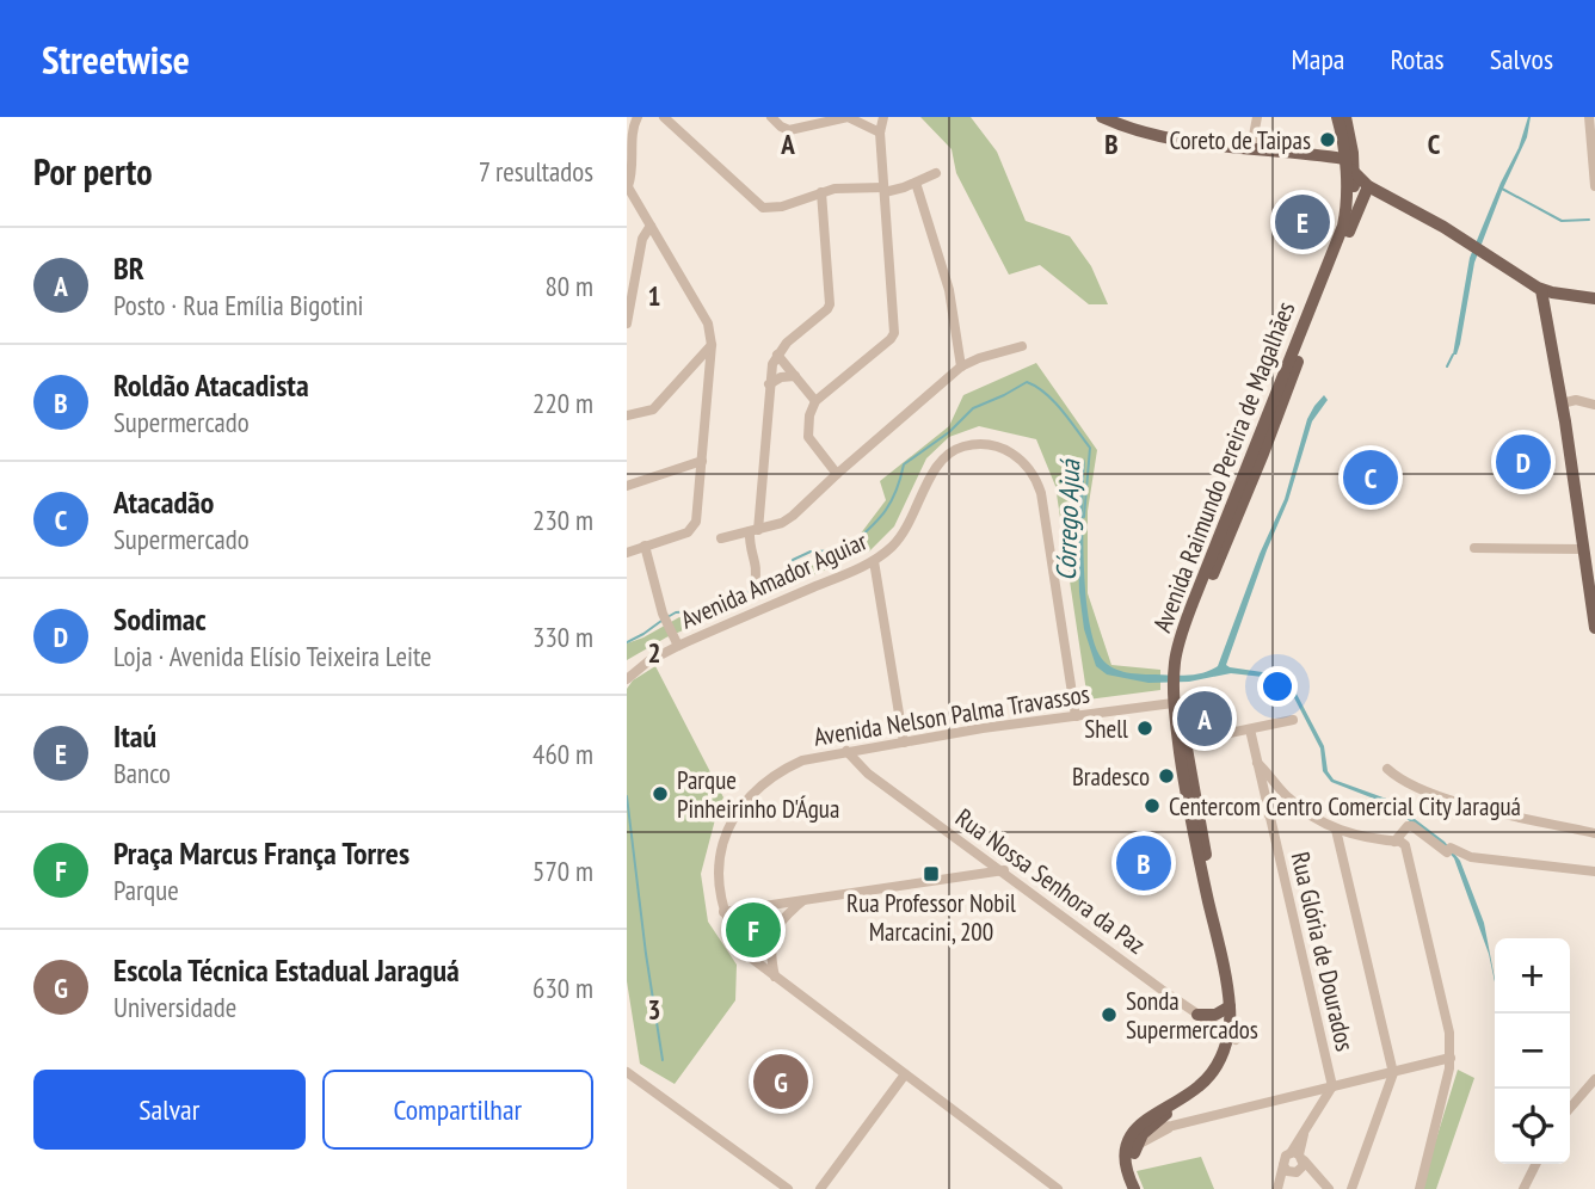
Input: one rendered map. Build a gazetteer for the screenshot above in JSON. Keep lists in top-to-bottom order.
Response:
{
  "streets": {
    "main road": ["Avenida Raimundo Pereira de Magalhães"],
    "street": [
      "Avenida Amador Aguiar",
      "Avenida Nelson Palma Travassos",
      "Rua Nossa Senhora da Paz",
      "Rua Glória de Dourados"
    ]
  },
  "crossings": [
    ["Avenida Raimundo Pereira de Magalhães", "Avenida Nelson Palma Travassos"],
    ["Avenida Raimundo Pereira de Magalhães", "Rua Nossa Senhora da Paz"],
    ["Avenida Amador Aguiar", "Avenida Nelson Palma Travassos"],
    ["Avenida Nelson Palma Travassos", "Rua Nossa Senhora da Paz"]
  ],
  "water": ["Córrego Ajuá"],
  "places": {
    "other": [
      "Coreto de Taipas",
      "Shell",
      "Bradesco",
      "Parque Pinheirinho D'Água",
      "Centercom Centro Comercial City Jaraguá",
      "Sonda Supermercados"
    ],
    "transit": ["Rua Professor Nobil Marcacini, 200"]
  },
  "page": {
    "header": "Streetwise",
    "nav": ["Mapa", "Rotas", "Salvos"],
    "heading": ["Por perto", "7 resultados"],
    "pins": [
      "E",
      "D",
      "C",
      "A",
      "B",
      "F",
      "G"
    ],
    "list": [
      {
        "mark": "A",
        "name": "BR",
        "note": "Posto · Rua Emília Bigotini",
        "value": "80 m"
      },
      {
        "mark": "B",
        "name": "Roldão Atacadista",
        "note": "Supermercado",
        "value": "220 m"
      },
      {
        "mark": "C",
        "name": "Atacadão",
        "note": "Supermercado",
        "value": "230 m"
      },
      {
        "mark": "D",
        "name": "Sodimac",
        "note": "Loja · Avenida Elísio Teixeira Leite",
        "value": "330 m"
      },
      {
        "mark": "E",
        "name": "Itaú",
        "note": "Banco",
        "value": "460 m"
      },
      {
        "mark": "F",
        "name": "Praça Marcus França Torres",
        "note": "Parque",
        "value": "570 m"
      },
      {
        "mark": "G",
        "name": "Escola Técnica Estadual Jaraguá",
        "note": "Universidade",
        "value": "630 m"
      }
    ],
    "map_buttons": ["+", "−"],
    "buttons": ["Salvar", "Compartilhar"]
  },
  "grid": {
    "columns": ["A", "B", "C"],
    "rows": ["1", "2", "3"]
  }
}
